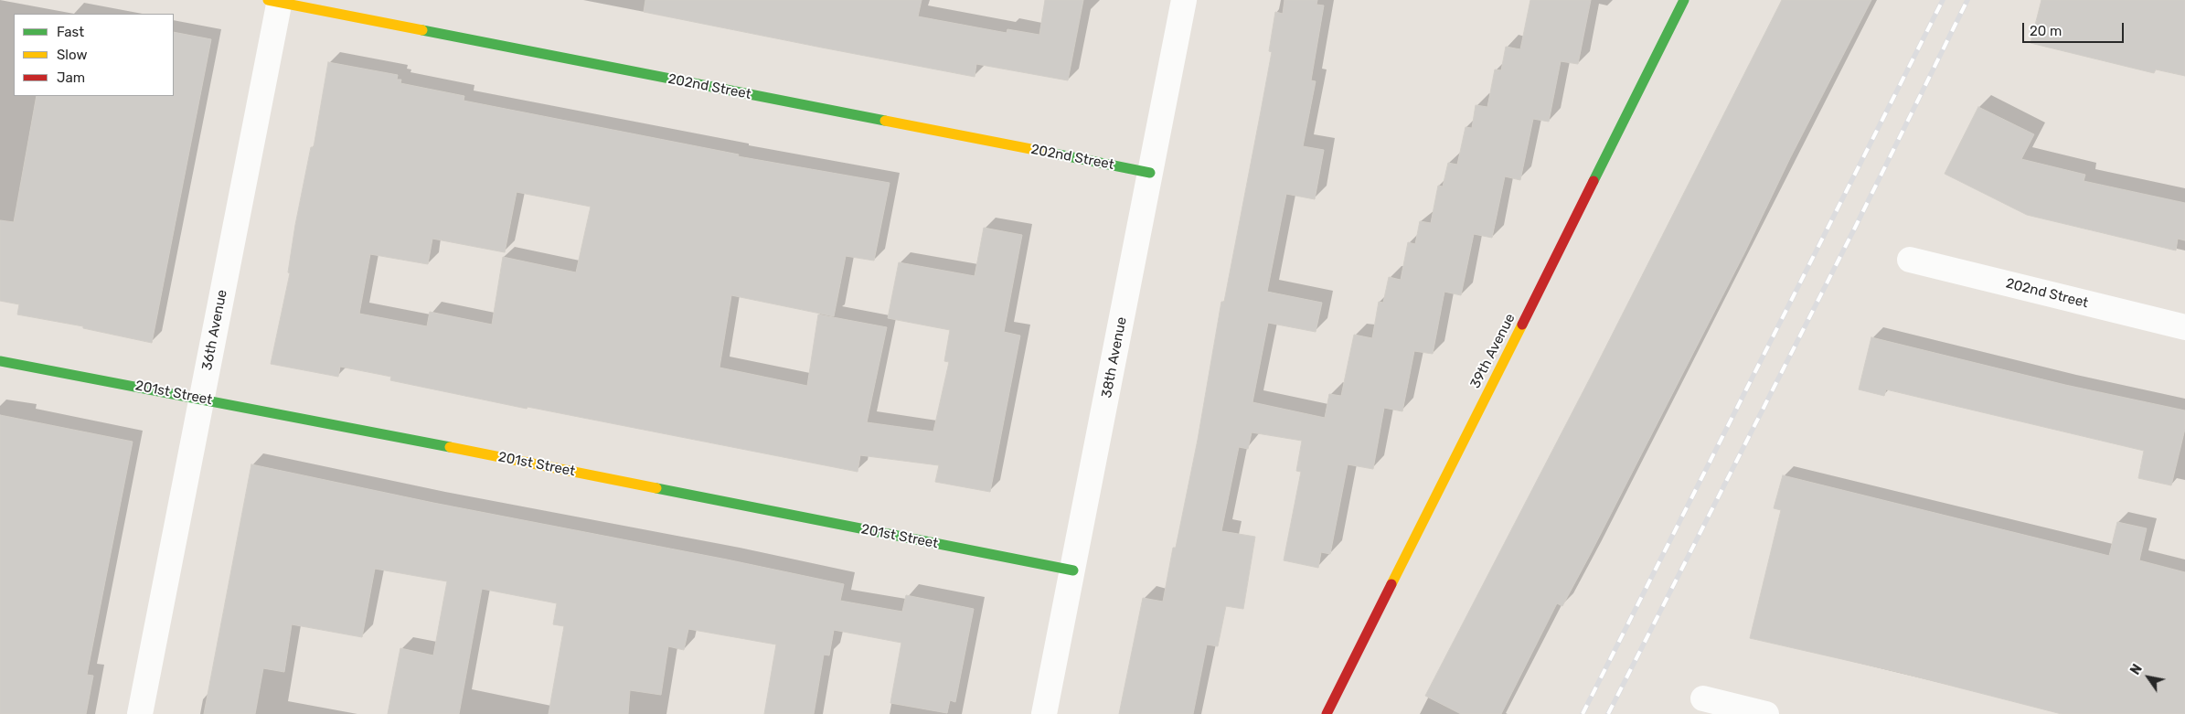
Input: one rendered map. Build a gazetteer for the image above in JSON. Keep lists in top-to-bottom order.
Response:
{
  "streets": {
    "street": [
      "202nd Street",
      "36th Avenue",
      "39th Avenue",
      "38th Avenue",
      "201st Street"
    ]
  },
  "crossings": [
    ["202nd Street", "36th Avenue"],
    ["202nd Street", "38th Avenue"],
    ["36th Avenue", "201st Street"],
    ["38th Avenue", "201st Street"]
  ],
  "legend": ["Fast", "Slow", "Jam"],
  "scale_bar": "20 m",
  "north": "top left"
}
